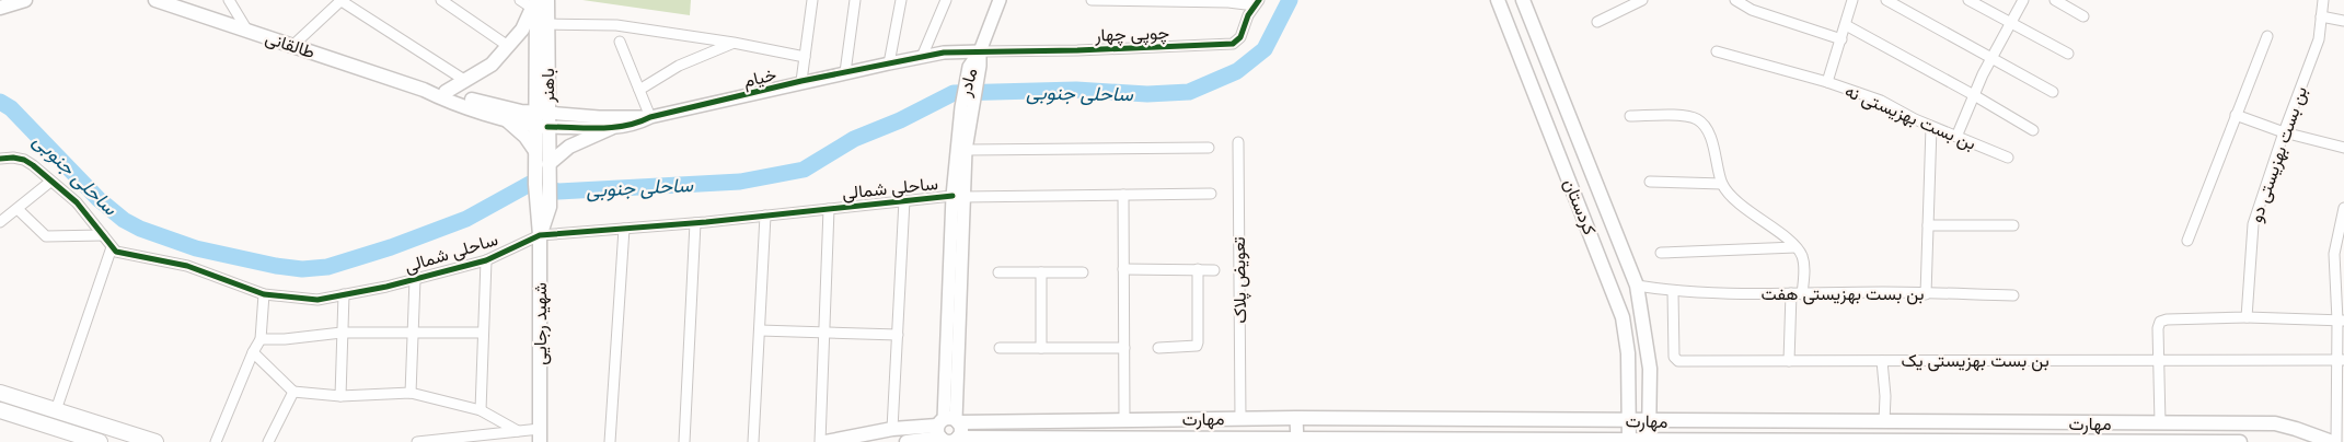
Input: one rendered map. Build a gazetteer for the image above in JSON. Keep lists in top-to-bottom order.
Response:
{
  "streets": {
    "main road": [
      "طالقانی",
      "باهنر",
      "کردستان",
      "شهید رجایی",
      "مهارت"
    ],
    "street": [
      "چوپی چهار",
      "خیام",
      "مادر",
      "بن بست بهزیستی نه",
      "بن بست بهزیستی دو",
      "ساحلی شمالی",
      "تعویض پلاک",
      "بن بست بهزیستی هفت",
      "بن بست بهزیستی یک"
    ]
  },
  "crossings": [
    ["چوپی چهار", "خیام"],
    ["چوپی چهار", "مادر"],
    ["طالقانی", "خیام"],
    ["طالقانی", "باهنر"],
    ["خیام", "مادر"],
    ["خیام", "باهنر"],
    ["مادر", "ساحلی شمالی"],
    ["مادر", "مهارت"],
    ["باهنر", "شهید رجایی"],
    ["ساحلی شمالی", "شهید رجایی"],
    ["کردستان", "بن بست بهزیستی هفت"],
    ["کردستان", "مهارت"],
    ["تعویض پلاک", "مهارت"],
    ["بن بست بهزیستی هفت", "بن بست بهزیستی یک"]
  ],
  "water": ["ساحلی جنوبی"]
}
